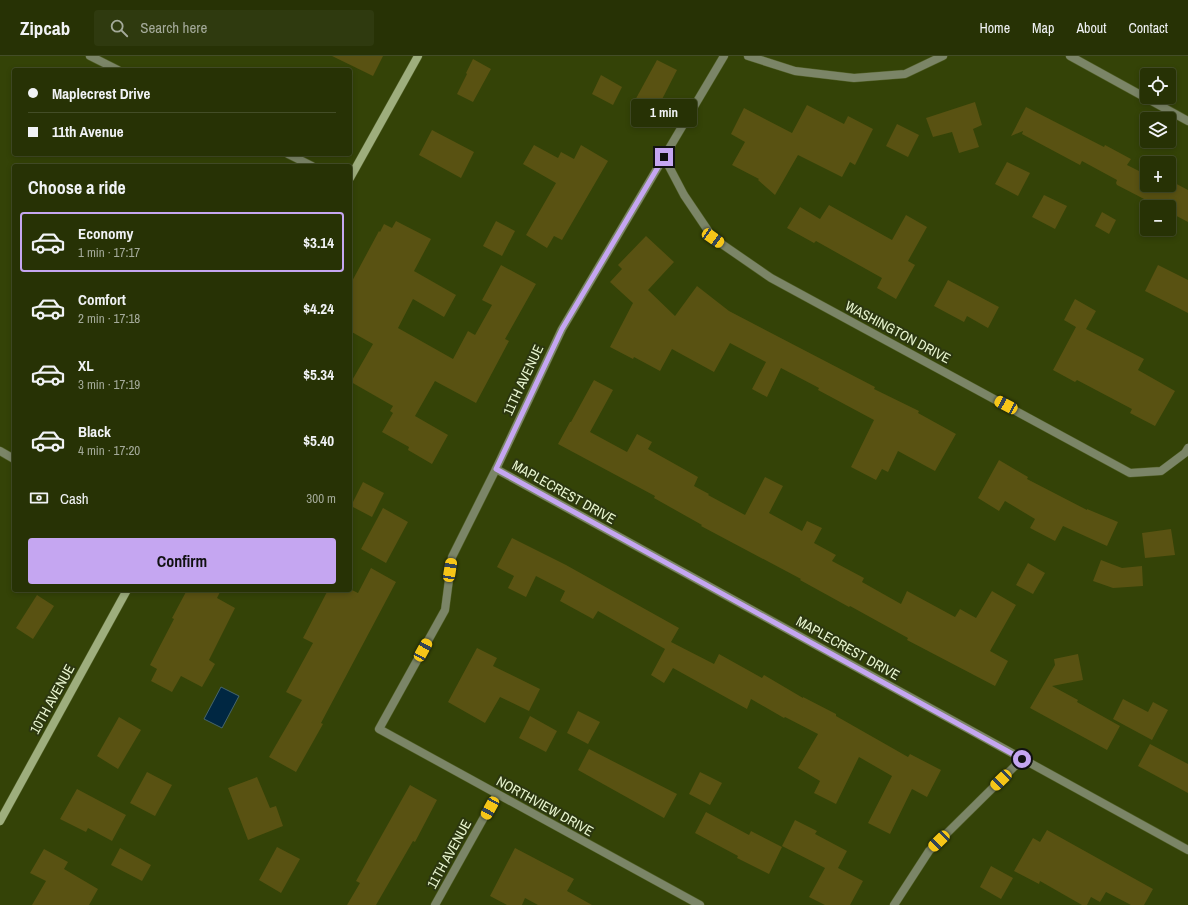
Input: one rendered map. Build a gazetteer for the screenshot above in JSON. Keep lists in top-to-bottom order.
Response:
{
  "streets": {
    "street": [
      "WASHINGTON DRIVE",
      "11TH AVENUE",
      "MAPLECREST DRIVE",
      "10TH AVENUE",
      "NORTHVIEW DRIVE"
    ]
  },
  "crossings": [
    ["WASHINGTON DRIVE", "11TH AVENUE"],
    ["11TH AVENUE", "MAPLECREST DRIVE"],
    ["11TH AVENUE", "NORTHVIEW DRIVE"]
  ],
  "page": {
    "header": "Zipcab",
    "search": "Search here",
    "nav": [
      "Home",
      "Map",
      "About",
      "Contact"
    ],
    "map_buttons": ["+", "−"],
    "banner": ["Maplecrest Drive", "11th Avenue"],
    "bubble": "1 min",
    "heading": "Choose a ride",
    "list": [
      {
        "name": "Economy",
        "note": "1 min · 17:17",
        "value": "$3.14"
      },
      {
        "name": "Comfort",
        "note": "2 min · 17:18",
        "value": "$4.24"
      },
      {
        "name": "XL",
        "note": "3 min · 17:19",
        "value": "$5.34"
      },
      {
        "name": "Black",
        "note": "4 min · 17:20",
        "value": "$5.40"
      }
    ],
    "pay": ["Cash", "300 m"],
    "buttons": "Confirm"
  }
}
